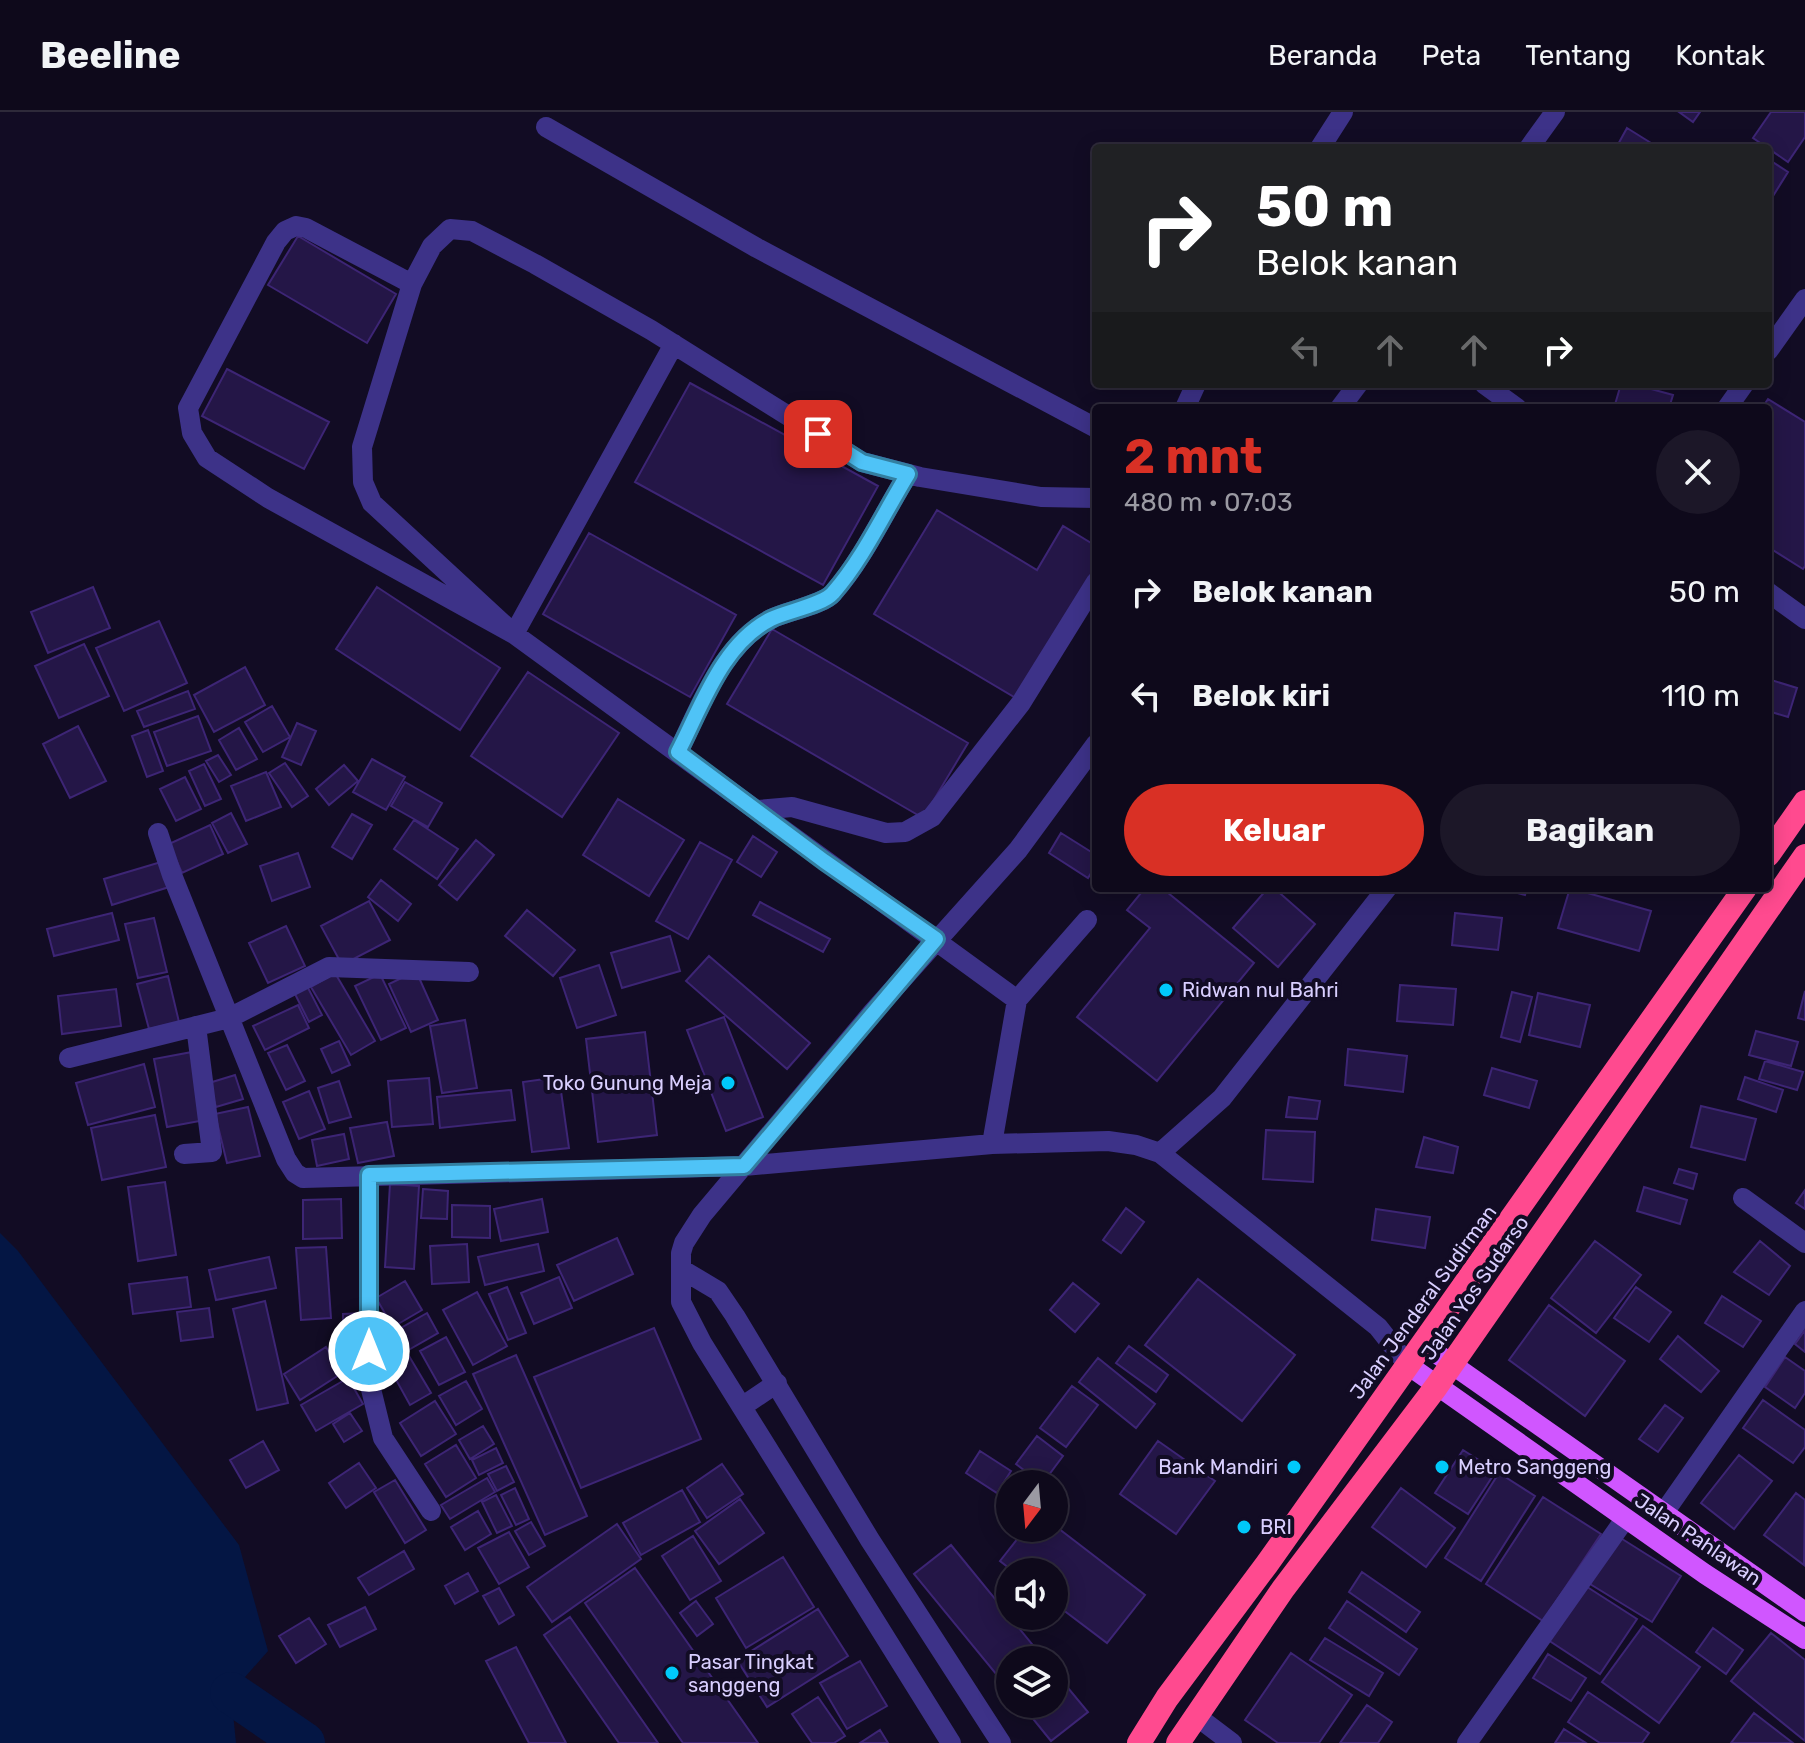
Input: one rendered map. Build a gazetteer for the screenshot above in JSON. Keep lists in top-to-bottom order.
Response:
{
  "streets": {
    "highway": ["Jalan Yos Sudarso", "Jalan Jenderal Sudirman"],
    "main road": ["Jalan Pahlawan"]
  },
  "crossings": [
    ["Jalan Yos Sudarso", "Jalan Pahlawan"],
    ["Jalan Jenderal Sudirman", "Jalan Pahlawan"]
  ],
  "places": [
    "Ridwan nul Bahri",
    "Toko Gunung Meja",
    "Bank Mandiri",
    "Metro Sanggeng",
    "BRI",
    "Pasar Tingkat sanggeng"
  ],
  "north": "bottom",
  "page": {
    "header": "Beeline",
    "nav": [
      "Beranda",
      "Peta",
      "Tentang",
      "Kontak"
    ],
    "turn": ["50 m", "Belok kanan"],
    "heading": ["2 mnt", "480 m · 07:03"],
    "list": [
      {
        "name": "Belok kanan",
        "value": "50 m"
      },
      {
        "name": "Belok kiri",
        "value": "110 m"
      }
    ],
    "buttons": ["Keluar", "Bagikan"]
  }
}
